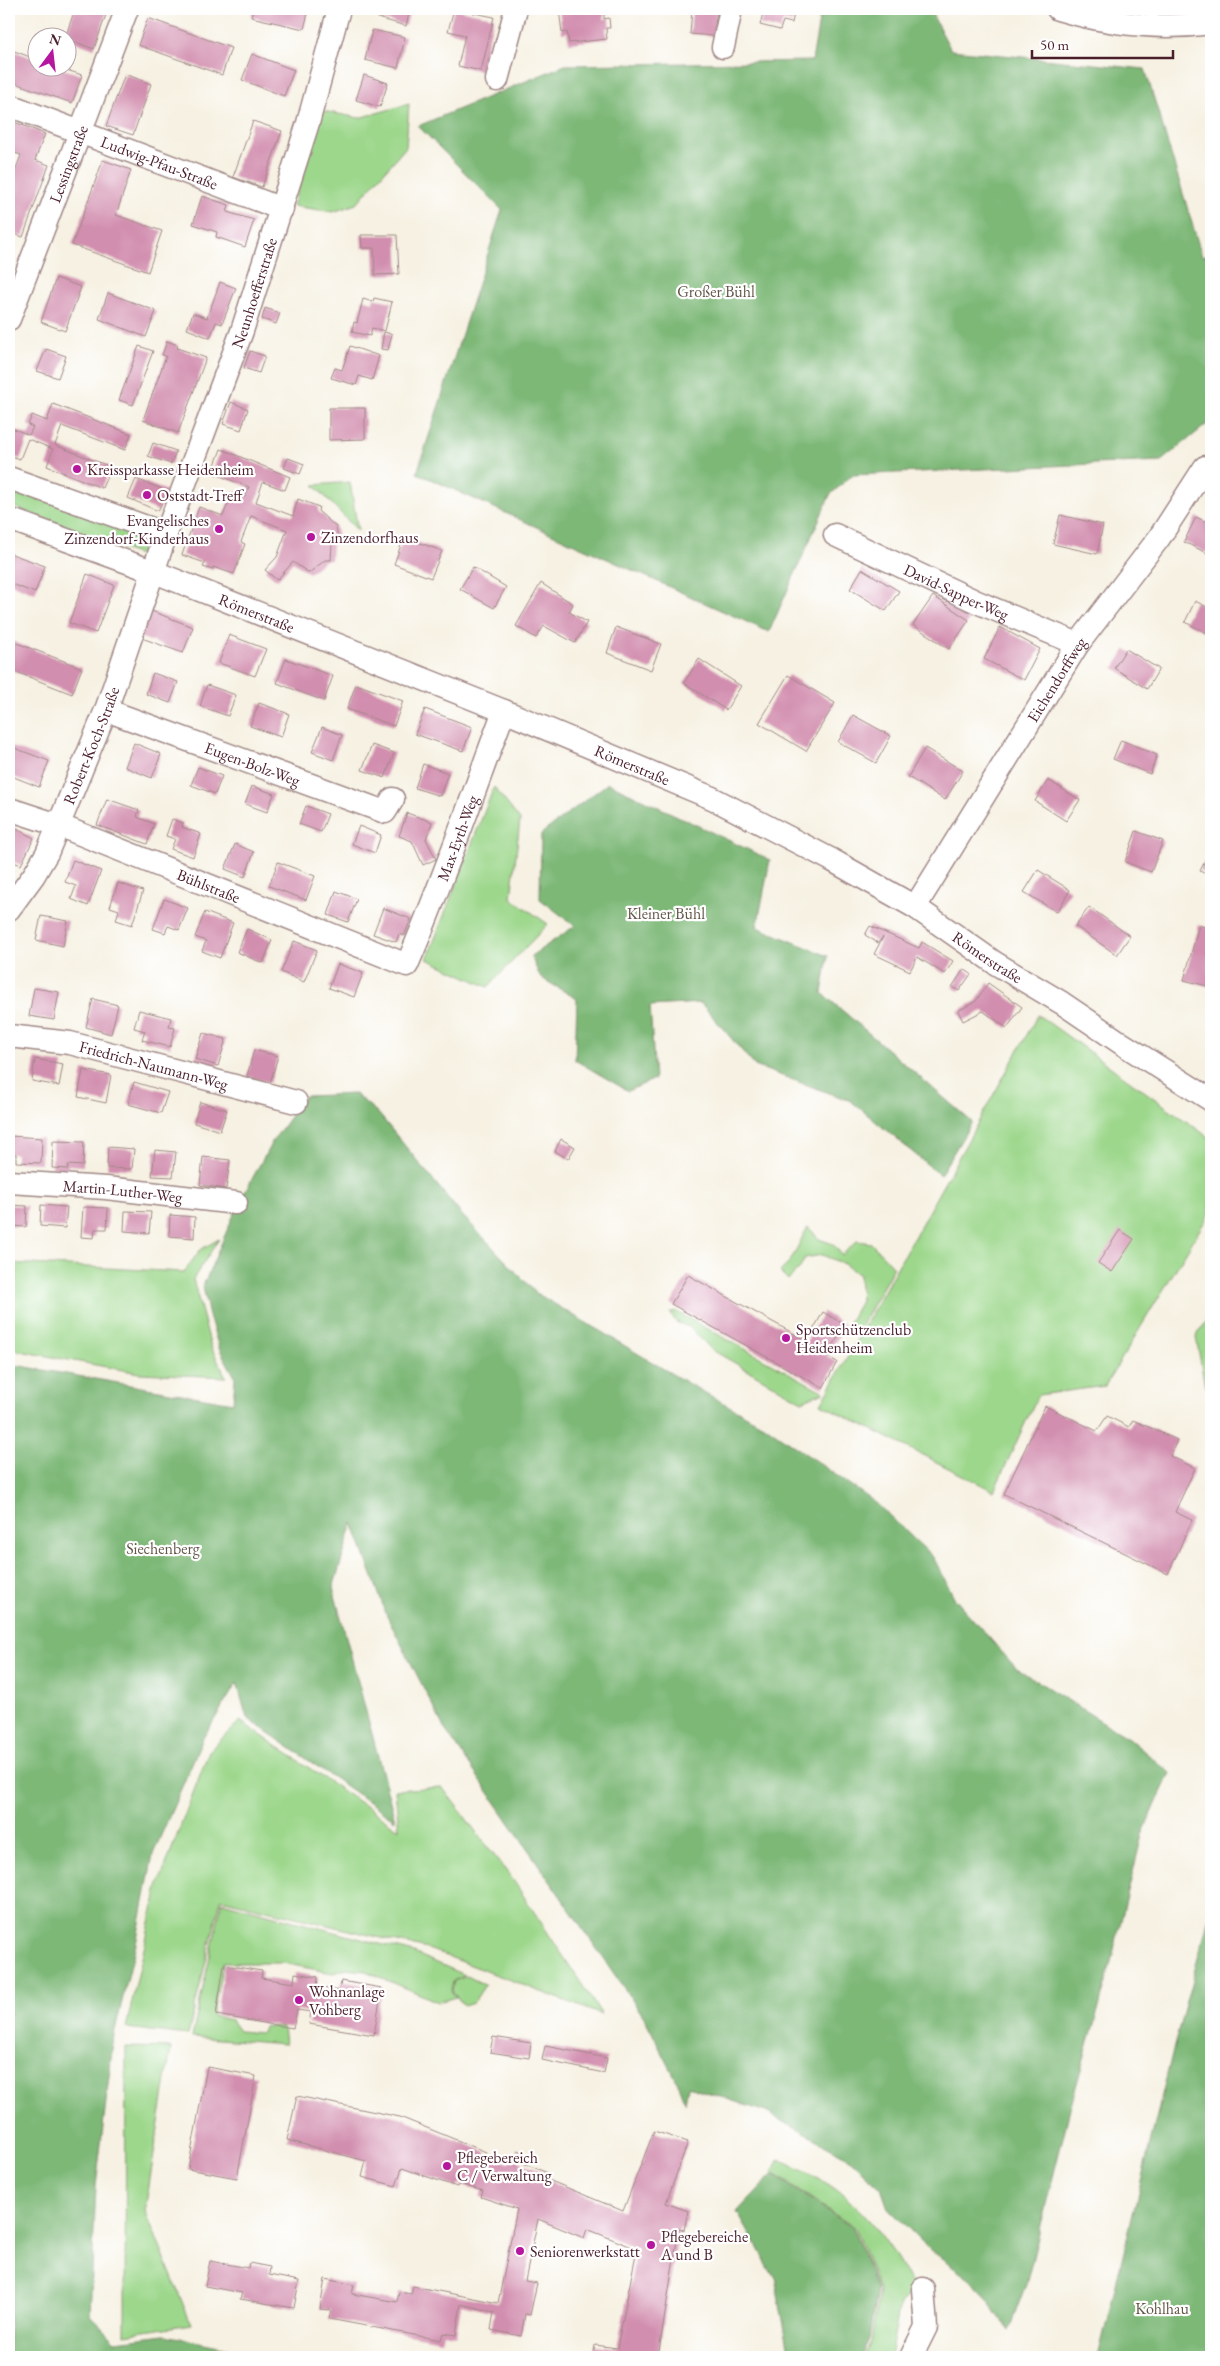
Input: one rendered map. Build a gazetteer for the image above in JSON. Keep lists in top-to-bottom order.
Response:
{
  "streets": {
    "street": [
      "Lessingstraße",
      "Ludwig-Pfau-Straße",
      "Neunhoefferstraße",
      "David-Sapper-Weg",
      "Römerstraße",
      "Eichendorffweg",
      "Robert-Koch-Straße",
      "Eugen-Bolz-Weg",
      "Max-Eyth-Weg",
      "Bühlstraße",
      "Friedrich-Naumann-Weg",
      "Martin-Luther-Weg"
    ]
  },
  "crossings": [
    ["Lessingstraße", "Ludwig-Pfau-Straße"],
    ["Ludwig-Pfau-Straße", "Neunhoefferstraße"],
    ["Neunhoefferstraße", "Römerstraße"],
    ["Neunhoefferstraße", "Robert-Koch-Straße"],
    ["David-Sapper-Weg", "Eichendorffweg"],
    ["Römerstraße", "Eichendorffweg"],
    ["Römerstraße", "Robert-Koch-Straße"],
    ["Römerstraße", "Max-Eyth-Weg"],
    ["Robert-Koch-Straße", "Eugen-Bolz-Weg"],
    ["Robert-Koch-Straße", "Bühlstraße"],
    ["Max-Eyth-Weg", "Bühlstraße"]
  ],
  "parks": [
    "Großer Bühl",
    "Kleiner Bühl",
    "Siechenberg",
    "Kohlhau"
  ],
  "places": [
    "Kreissparkasse Heidenheim",
    "Oststadt-Treff",
    "Evangelisches Zinzendorf-Kinderhaus",
    "Zinzendorfhaus",
    "Sportschützenclub Heidenheim",
    "Wohnanlage Vohberg",
    "Pflegebereich C / Verwaltung",
    "Pflegebereiche A und B",
    "Seniorenwerkstatt"
  ],
  "scale_bar": "50 m",
  "north": "top"
}
